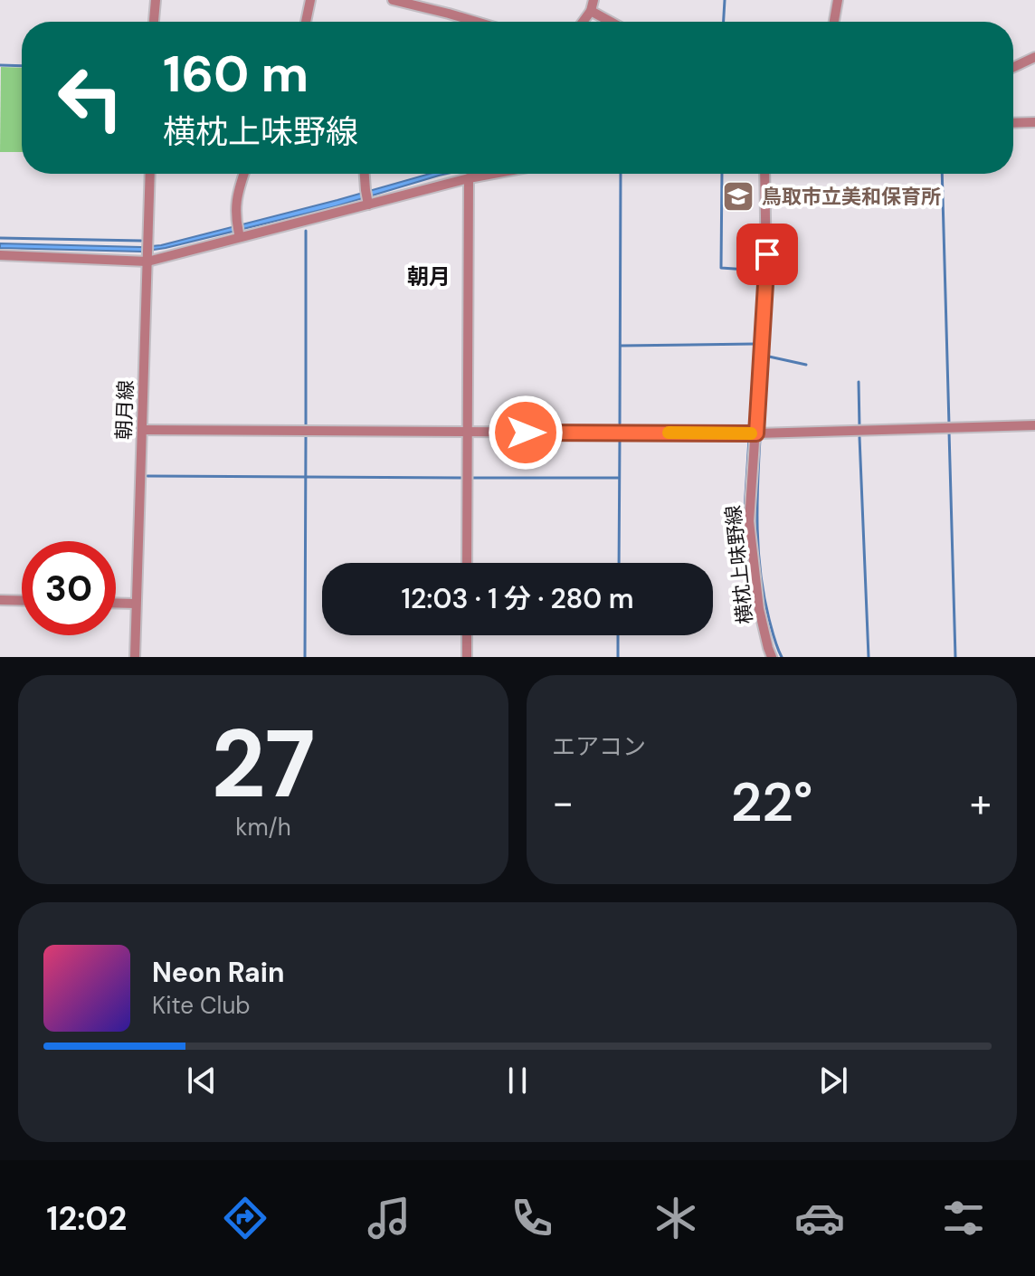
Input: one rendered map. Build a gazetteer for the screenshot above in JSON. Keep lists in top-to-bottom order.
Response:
{
  "streets": {
    "street": ["朝月線", "横枕上味野線"]
  },
  "districts": ["朝月"],
  "places": {
    "school or university": ["鳥取市立美和保育所"]
  },
  "page": {
    "turn": ["160 m", "横枕上味野線"],
    "limit": "30",
    "trip": "12:03 · 1 分 · 280 m",
    "tile": [
      ["27", "km/h"],
      "エアコン"
    ],
    "heat": ["−", "22°", "+"],
    "song": ["Neon Rain", "Kite Club"],
    "tabs": "12:02"
  }
}
